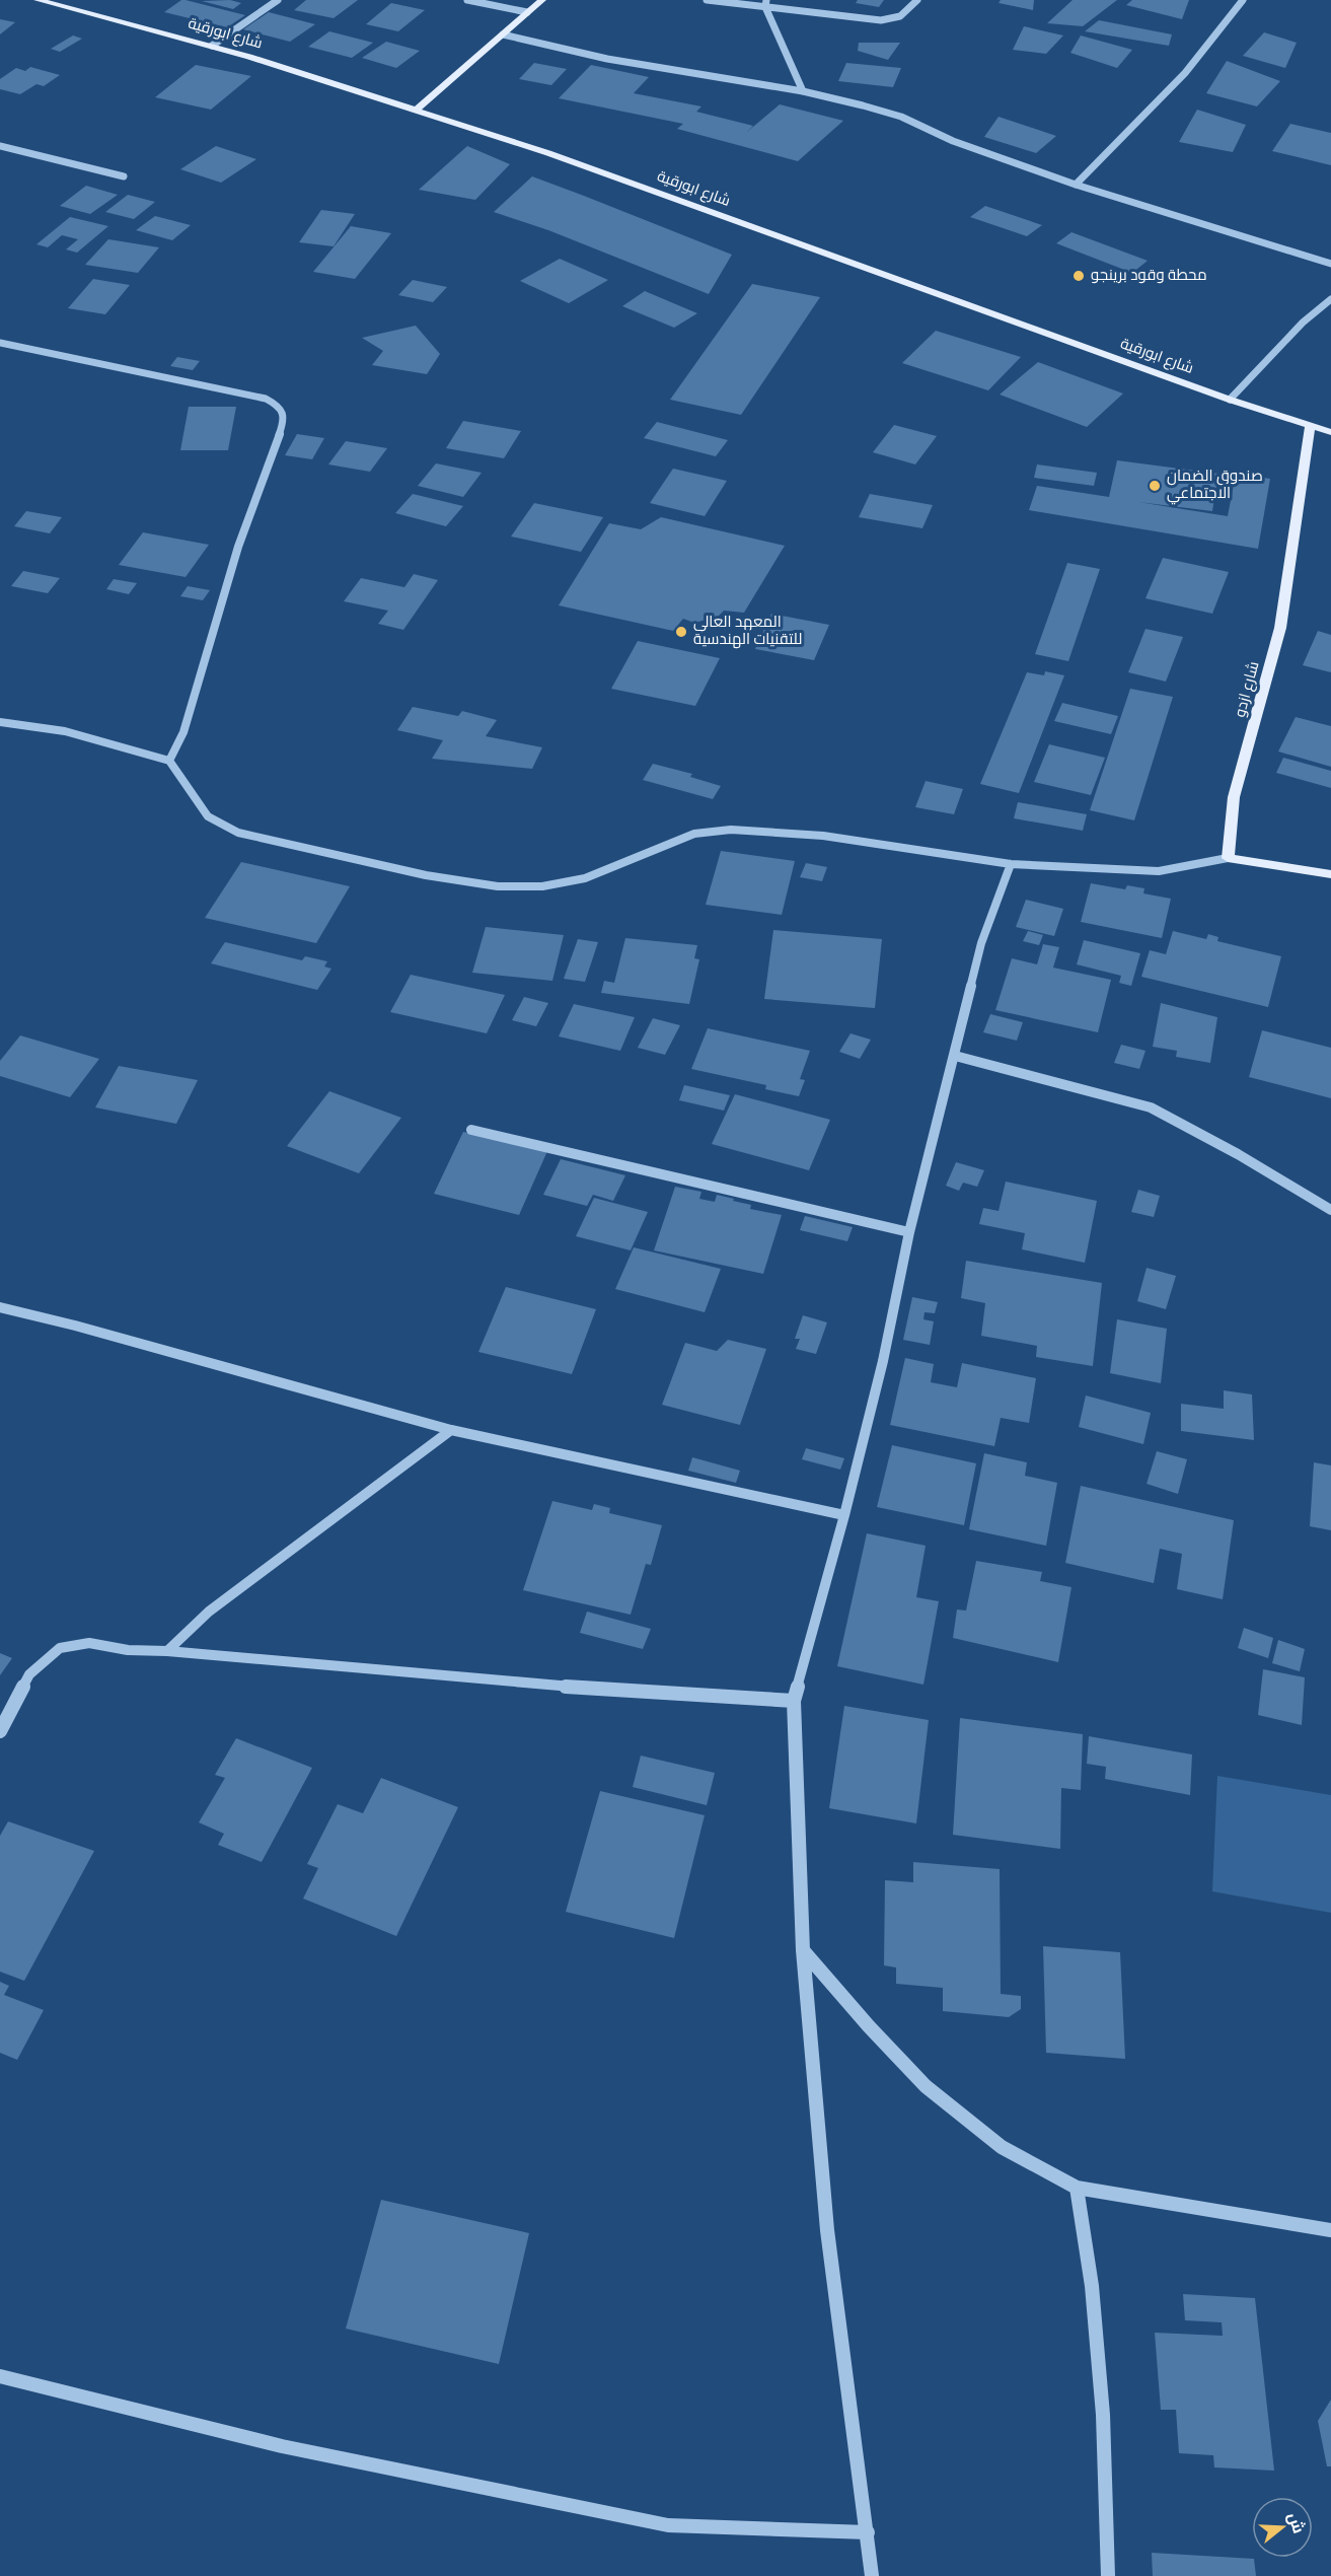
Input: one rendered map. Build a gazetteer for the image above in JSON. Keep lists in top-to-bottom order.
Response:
{
  "streets": {
    "main road": ["شارع ابورقية", "شارع ازدو"]
  },
  "crossings": [
    ["شارع ابورقية", "شارع ازدو"]
  ],
  "places": ["محطة وقود برينجو", "صندوق الضمان الاجتماعي", "المعهد العالي للتقنيات الهندسية"],
  "north": "right"
}
